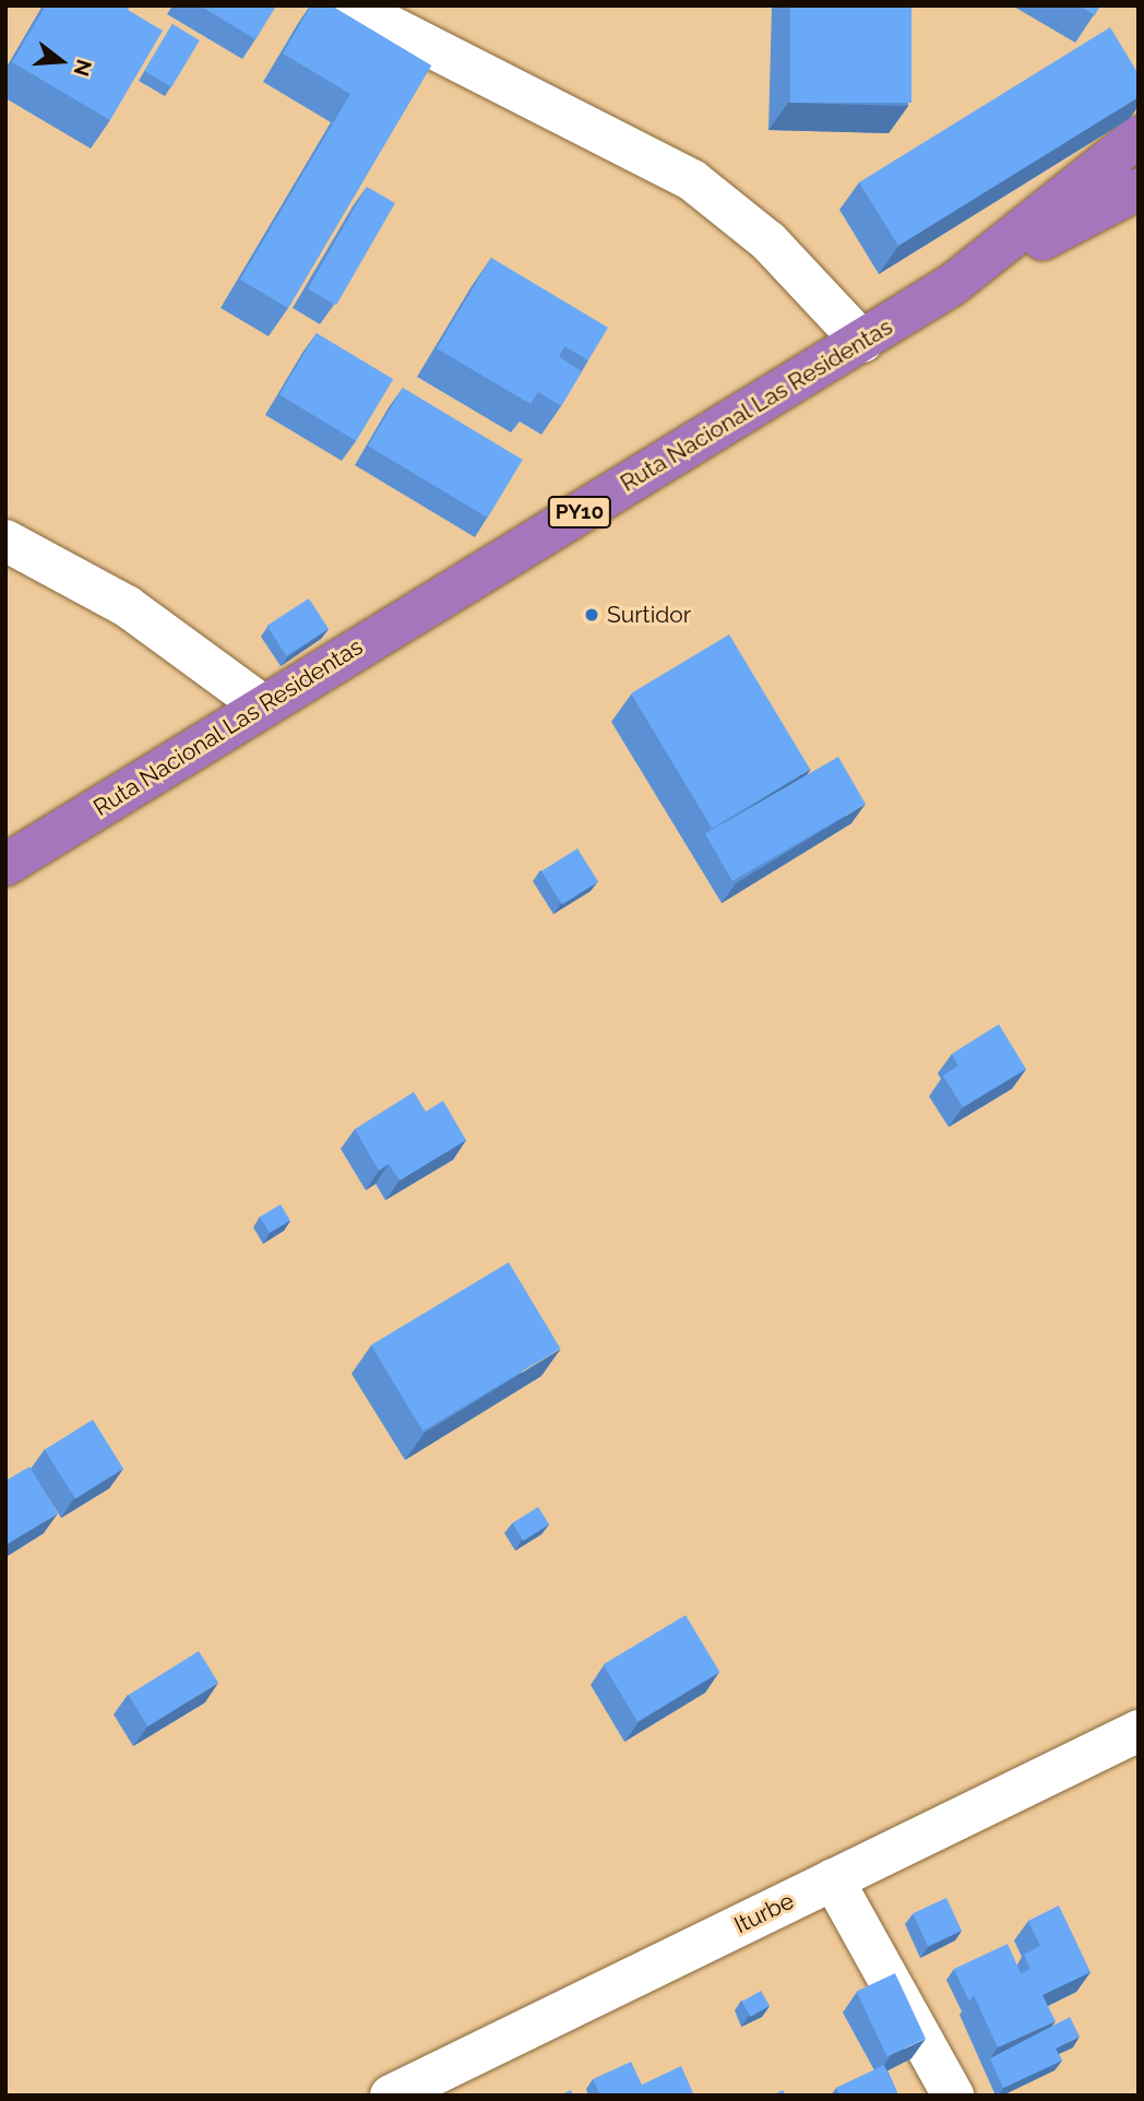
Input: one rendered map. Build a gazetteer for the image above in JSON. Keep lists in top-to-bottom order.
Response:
{
  "streets": {
    "highway": ["Ruta Nacional Las Residentas", "PY10"],
    "street": ["Iturbe"]
  },
  "places": ["Surtidor"],
  "north": "right"
}
